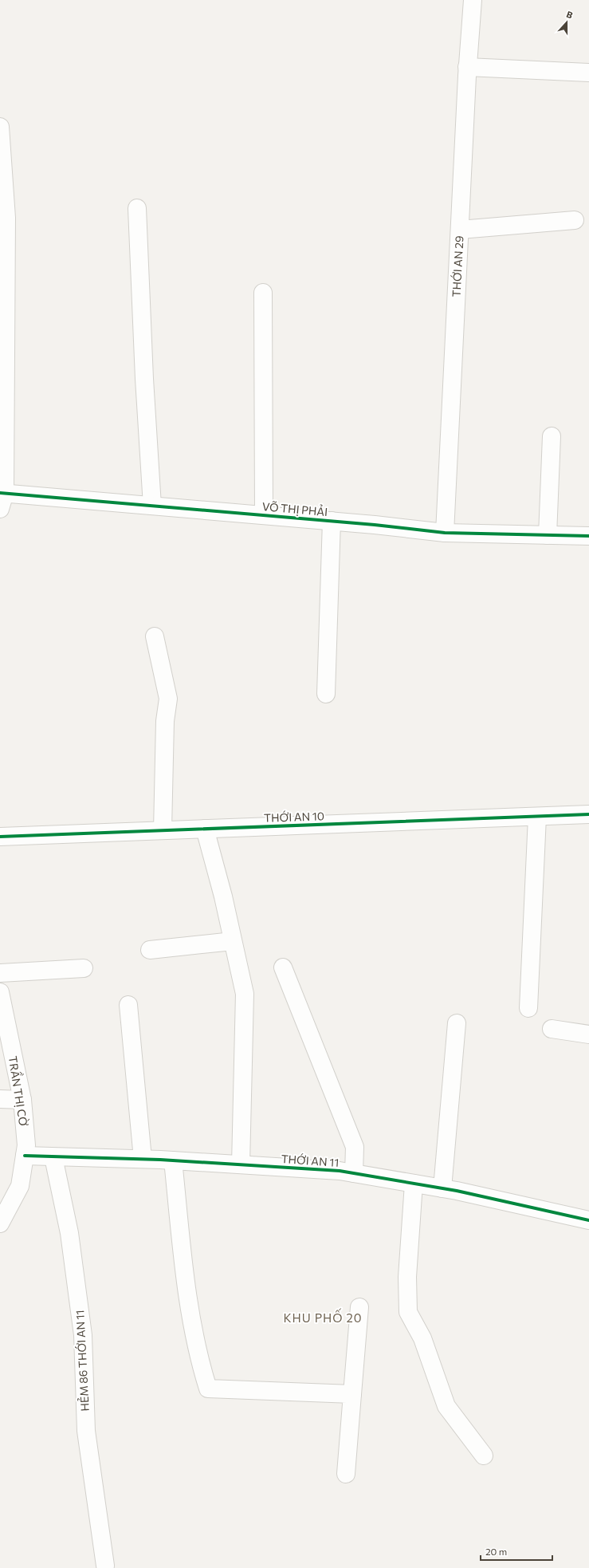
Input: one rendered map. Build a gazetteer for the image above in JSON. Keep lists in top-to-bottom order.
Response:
{
  "streets": {
    "street": [
      "THỚI AN 29",
      "VÕ THỊ PHẢI",
      "THỚI AN 10",
      "TRẦN THỊ CỜ",
      "THỚI AN 11",
      "HẺM 86 THỚI AN 11"
    ]
  },
  "crossings": [
    ["THỚI AN 29", "VÕ THỊ PHẢI"],
    ["TRẦN THỊ CỜ", "THỚI AN 11"],
    ["THỚI AN 11", "HẺM 86 THỚI AN 11"]
  ],
  "districts": ["KHU PHỐ 20"],
  "scale_bar": "20 m",
  "north": "top"
}
